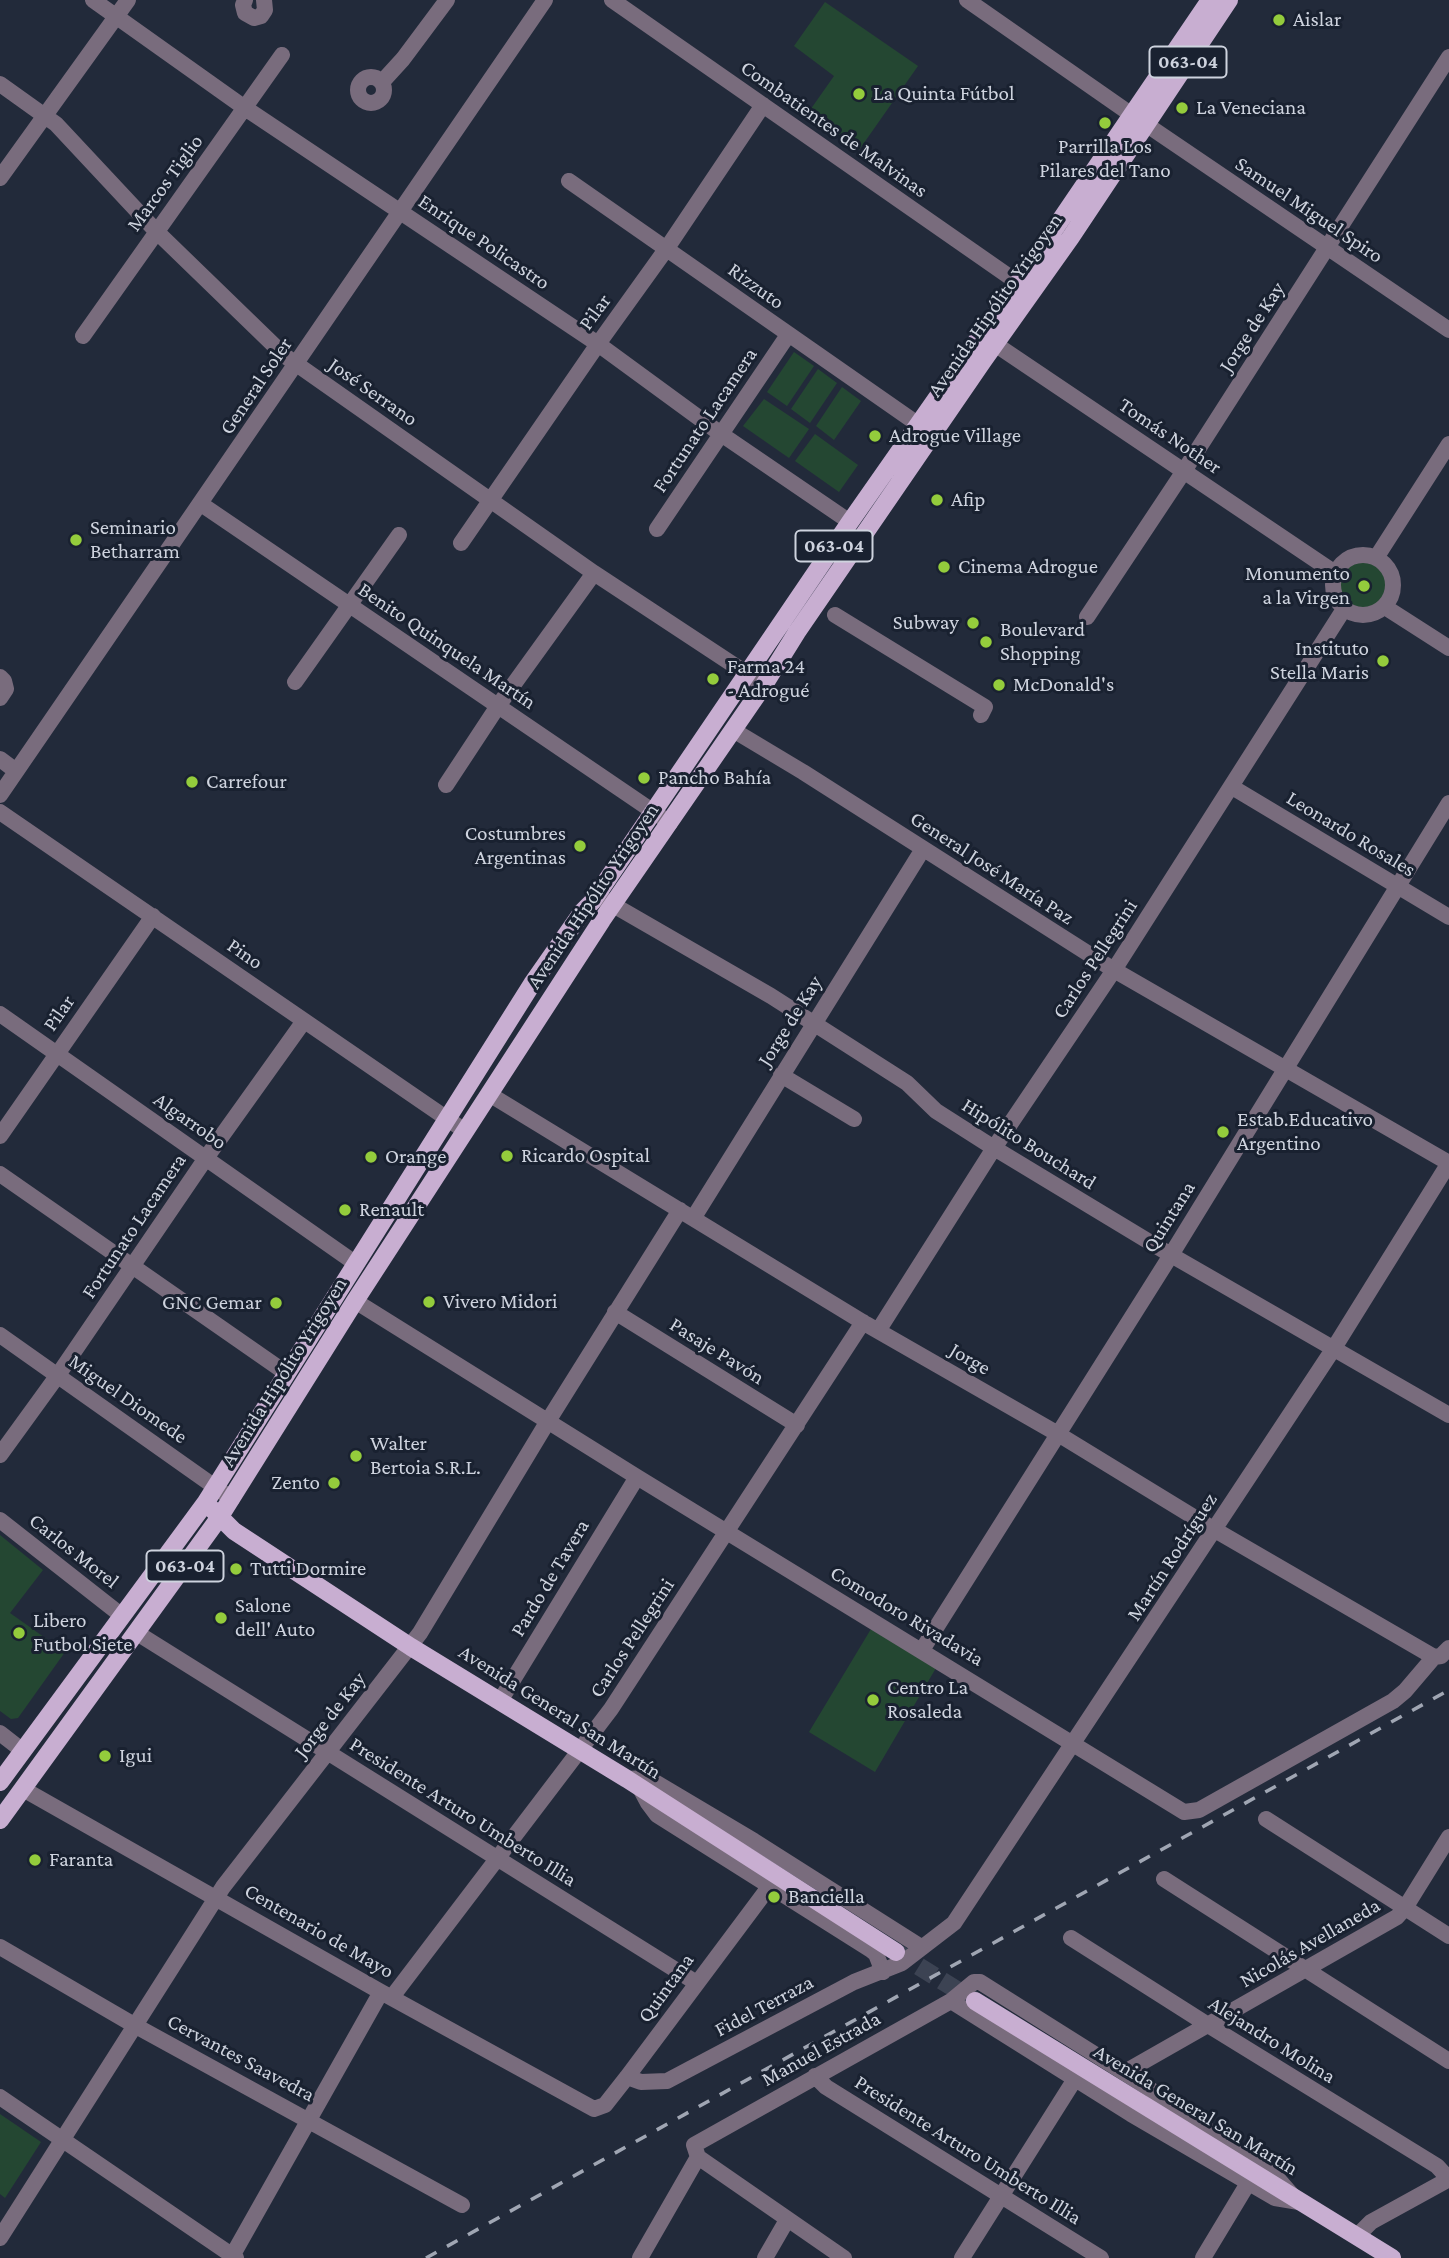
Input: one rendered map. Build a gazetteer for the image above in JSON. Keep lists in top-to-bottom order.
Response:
{
  "streets": {
    "main road": ["063-04", "Avenida Hipólito Yrigoyen", "Avenida General San Martín"],
    "street": [
      "Combatientes de Malvinas",
      "Marcos Tiglio",
      "Samuel Miguel Spiro",
      "Enrique Policastro",
      "Rizzuto",
      "Pilar",
      "Jorge de Kay",
      "General Soler",
      "José Serrano",
      "Fortunato Lacamera",
      "Tomás Nother",
      "Benito Quinquela Martín",
      "Leonardo Rosales",
      "General José María Paz",
      "Pino",
      "Carlos Pellegrini",
      "Algarrobo",
      "Hipólito Bouchard",
      "Quintana",
      "Pasaje Pavón",
      "Jorge",
      "Miguel Diomede",
      "Carlos Morel",
      "Martín Rodríguez",
      "Pardo de Tavera",
      "Comodoro Rivadavia",
      "Presidente Arturo Umberto Illia",
      "Centenario de Mayo",
      "Nicolás Avellaneda",
      "Fidel Terraza",
      "Alejandro Molina",
      "Manuel Estrada",
      "Cervantes Saavedra"
    ]
  },
  "crossings": [
    ["Combatientes de Malvinas", "Avenida Hipólito Yrigoyen"],
    ["Combatientes de Malvinas", "Pilar"],
    ["Marcos Tiglio", "Enrique Policastro"],
    ["Marcos Tiglio", "José Serrano"],
    ["Samuel Miguel Spiro", "Avenida Hipólito Yrigoyen"],
    ["Samuel Miguel Spiro", "Jorge de Kay"],
    ["Enrique Policastro", "Avenida Hipólito Yrigoyen"],
    ["Enrique Policastro", "Pilar"],
    ["Enrique Policastro", "General Soler"],
    ["Enrique Policastro", "Fortunato Lacamera"],
    ["Rizzuto", "Avenida Hipólito Yrigoyen"],
    ["Rizzuto", "Pilar"],
    ["Rizzuto", "Fortunato Lacamera"],
    ["Avenida Hipólito Yrigoyen", "José Serrano"],
    ["Avenida Hipólito Yrigoyen", "Tomás Nother"],
    ["Avenida Hipólito Yrigoyen", "Benito Quinquela Martín"],
    ["Avenida Hipólito Yrigoyen", "General José María Paz"],
    ["Avenida Hipólito Yrigoyen", "Pino"],
    ["Avenida Hipólito Yrigoyen", "Algarrobo"],
    ["Avenida Hipólito Yrigoyen", "Hipólito Bouchard"],
    ["Avenida Hipólito Yrigoyen", "Jorge"],
    ["Avenida Hipólito Yrigoyen", "Miguel Diomede"],
    ["Avenida Hipólito Yrigoyen", "Carlos Morel"],
    ["Avenida Hipólito Yrigoyen", "Comodoro Rivadavia"],
    ["Avenida Hipólito Yrigoyen", "Avenida General San Martín"],
    ["Avenida Hipólito Yrigoyen", "Presidente Arturo Umberto Illia"],
    ["Avenida Hipólito Yrigoyen", "Centenario de Mayo"],
    ["Pilar", "José Serrano"],
    ["Pilar", "Pino"],
    ["Pilar", "Algarrobo"],
    ["Jorge de Kay", "Tomás Nother"],
    ["Jorge de Kay", "General José María Paz"],
    ["Jorge de Kay", "Hipólito Bouchard"],
    ["Jorge de Kay", "Pasaje Pavón"],
    ["Jorge de Kay", "Jorge"],
    ["Jorge de Kay", "Comodoro Rivadavia"],
    ["Jorge de Kay", "Avenida General San Martín"],
    ["Jorge de Kay", "Presidente Arturo Umberto Illia"],
    ["Jorge de Kay", "Centenario de Mayo"],
    ["Jorge de Kay", "Cervantes Saavedra"],
    ["General Soler", "José Serrano"],
    ["General Soler", "Benito Quinquela Martín"],
    ["Fortunato Lacamera", "Pino"],
    ["Fortunato Lacamera", "Algarrobo"],
    ["Fortunato Lacamera", "Miguel Diomede"],
    ["Tomás Nother", "Carlos Pellegrini"],
    ["Leonardo Rosales", "Carlos Pellegrini"],
    ["Leonardo Rosales", "Quintana"],
    ["General José María Paz", "Carlos Pellegrini"],
    ["General José María Paz", "Quintana"],
    ["General José María Paz", "Martín Rodríguez"],
    ["Carlos Pellegrini", "Hipólito Bouchard"],
    ["Carlos Pellegrini", "Pasaje Pavón"],
    ["Carlos Pellegrini", "Jorge"],
    ["Carlos Pellegrini", "Comodoro Rivadavia"],
    ["Carlos Pellegrini", "Avenida General San Martín"],
    ["Carlos Pellegrini", "Presidente Arturo Umberto Illia"],
    ["Carlos Pellegrini", "Centenario de Mayo"],
    ["Carlos Pellegrini", "Cervantes Saavedra"],
    ["Hipólito Bouchard", "Quintana"],
    ["Hipólito Bouchard", "Martín Rodríguez"],
    ["Quintana", "Jorge"],
    ["Quintana", "Comodoro Rivadavia"],
    ["Quintana", "Presidente Arturo Umberto Illia"],
    ["Quintana", "Centenario de Mayo"],
    ["Quintana", "Fidel Terraza"],
    ["Jorge", "Martín Rodríguez"],
    ["Jorge", "Comodoro Rivadavia"],
    ["Martín Rodríguez", "Comodoro Rivadavia"],
    ["Martín Rodríguez", "Avenida General San Martín"],
    ["Martín Rodríguez", "Fidel Terraza"],
    ["Pardo de Tavera", "Comodoro Rivadavia"],
    ["Pardo de Tavera", "Avenida General San Martín"],
    ["Avenida General San Martín", "Fidel Terraza"],
    ["Avenida General San Martín", "Manuel Estrada"],
    ["Presidente Arturo Umberto Illia", "Manuel Estrada"],
    ["Nicolás Avellaneda", "Alejandro Molina"]
  ],
  "places": [
    "Aislar",
    "La Quinta Fútbol",
    "La Veneciana",
    "Parrilla Los Pilares del Tano",
    "Adrogue Village",
    "Afip",
    "Seminario Betharram",
    "Cinema Adrogue",
    "Monumento a la Virgen",
    "Subway",
    "Boulevard Shopping",
    "Instituto Stella Maris",
    "Farma 24 - Adrogué",
    "McDonald's",
    "Pancho Bahía",
    "Carrefour",
    "Costumbres Argentinas",
    "Estab.Educativo Argentino",
    "Ricardo Ospital",
    "Orange",
    "Renault",
    "Vivero Midori",
    "GNC Gemar",
    "Walter Bertoia S.R.L.",
    "Zento",
    "Tutti Dormire",
    "Salone dell' Auto",
    "Libero Futbol Siete",
    "Centro La Rosaleda",
    "Igui",
    "Faranta",
    "Banciella"
  ]
}
